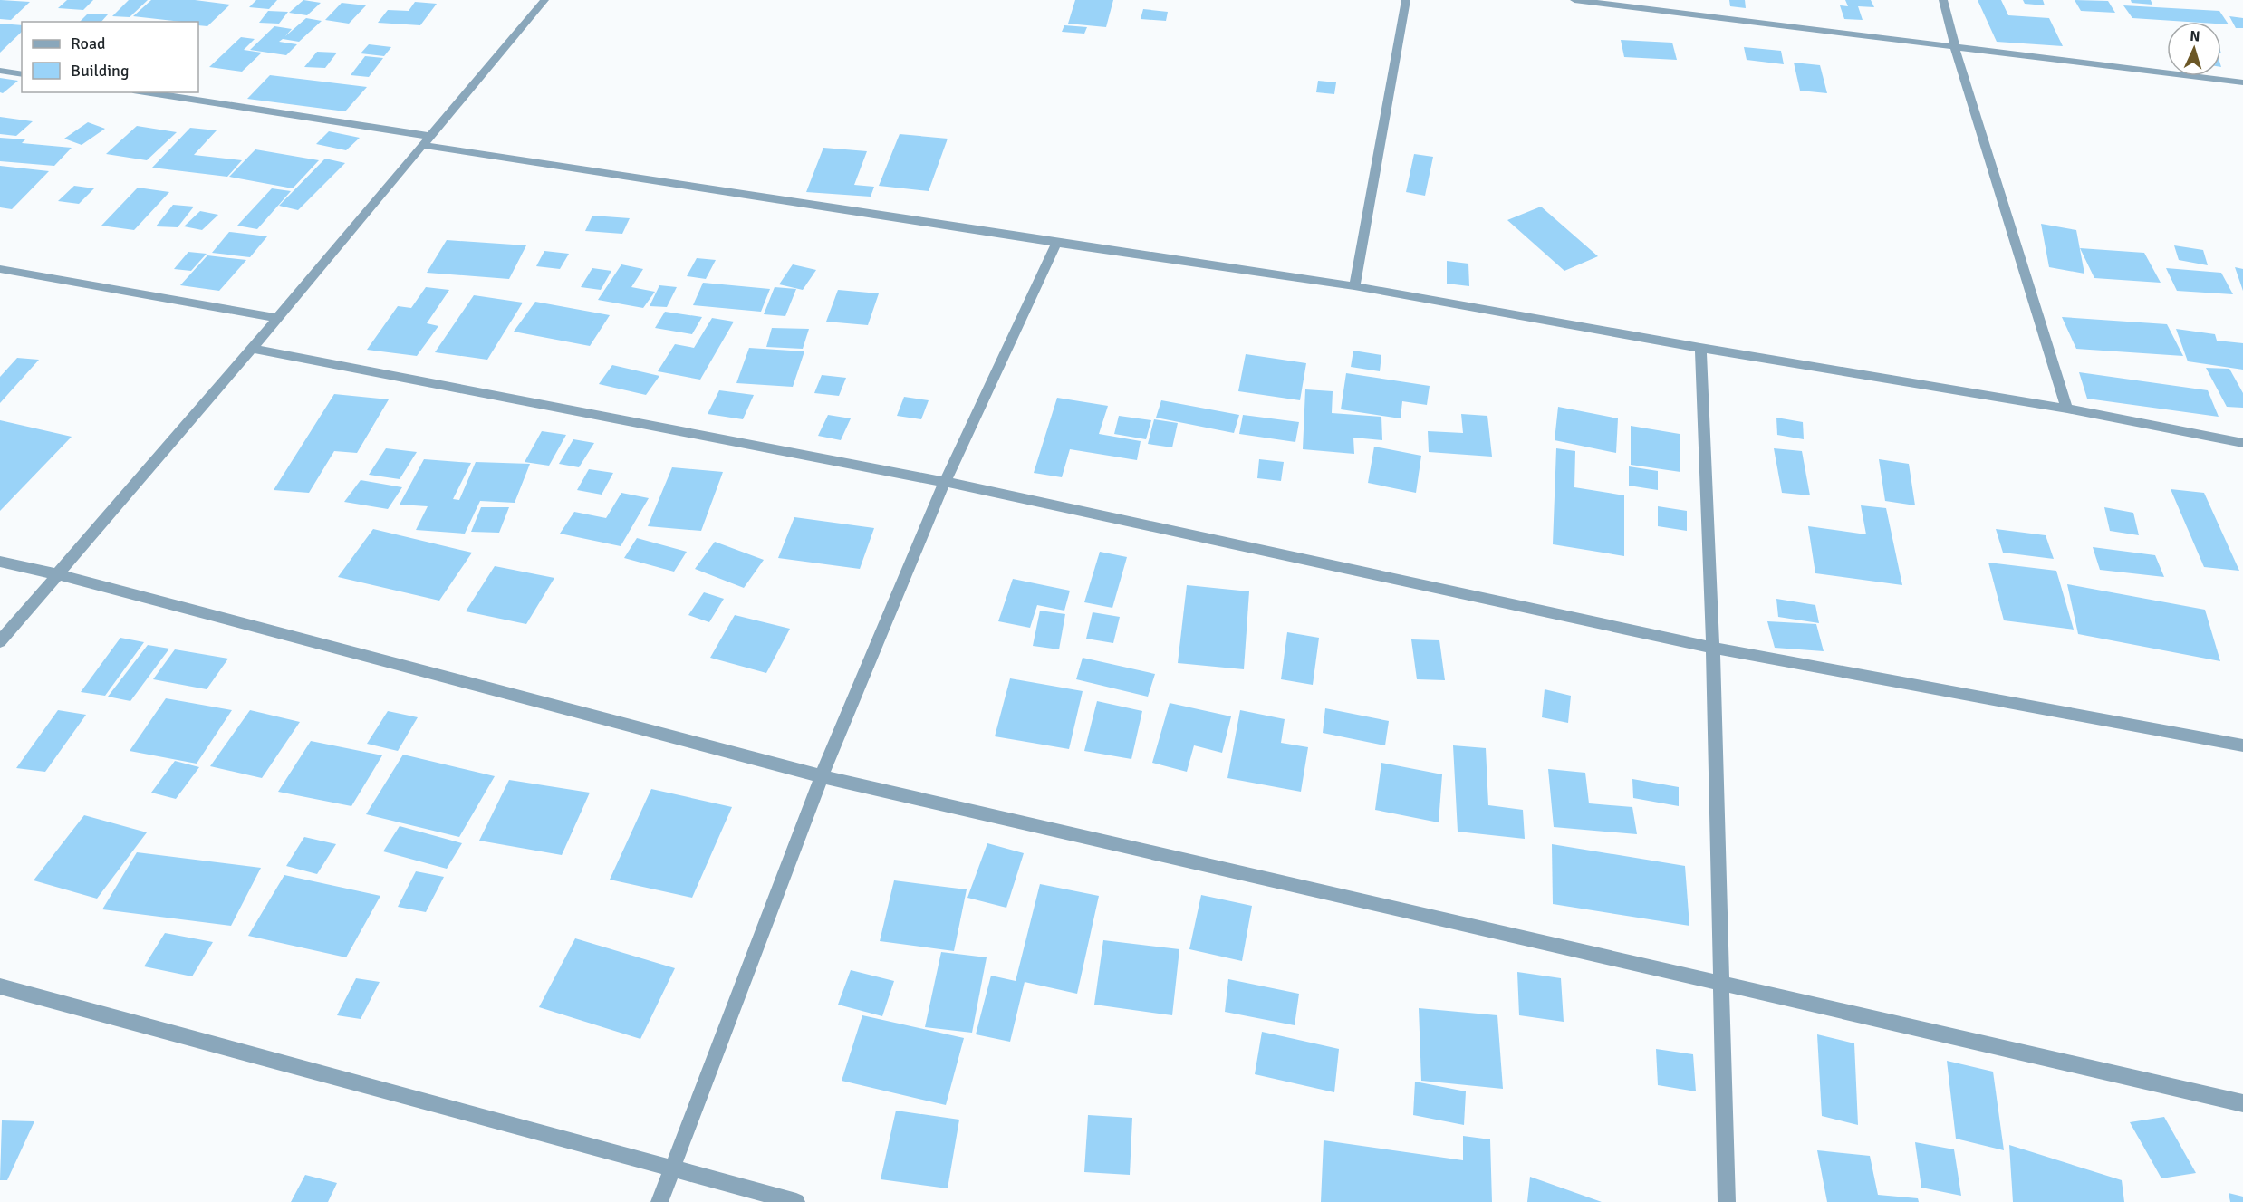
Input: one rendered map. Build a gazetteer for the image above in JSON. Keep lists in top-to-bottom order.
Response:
{
  "legend": ["Road", "Building"],
  "north": "top"
}
